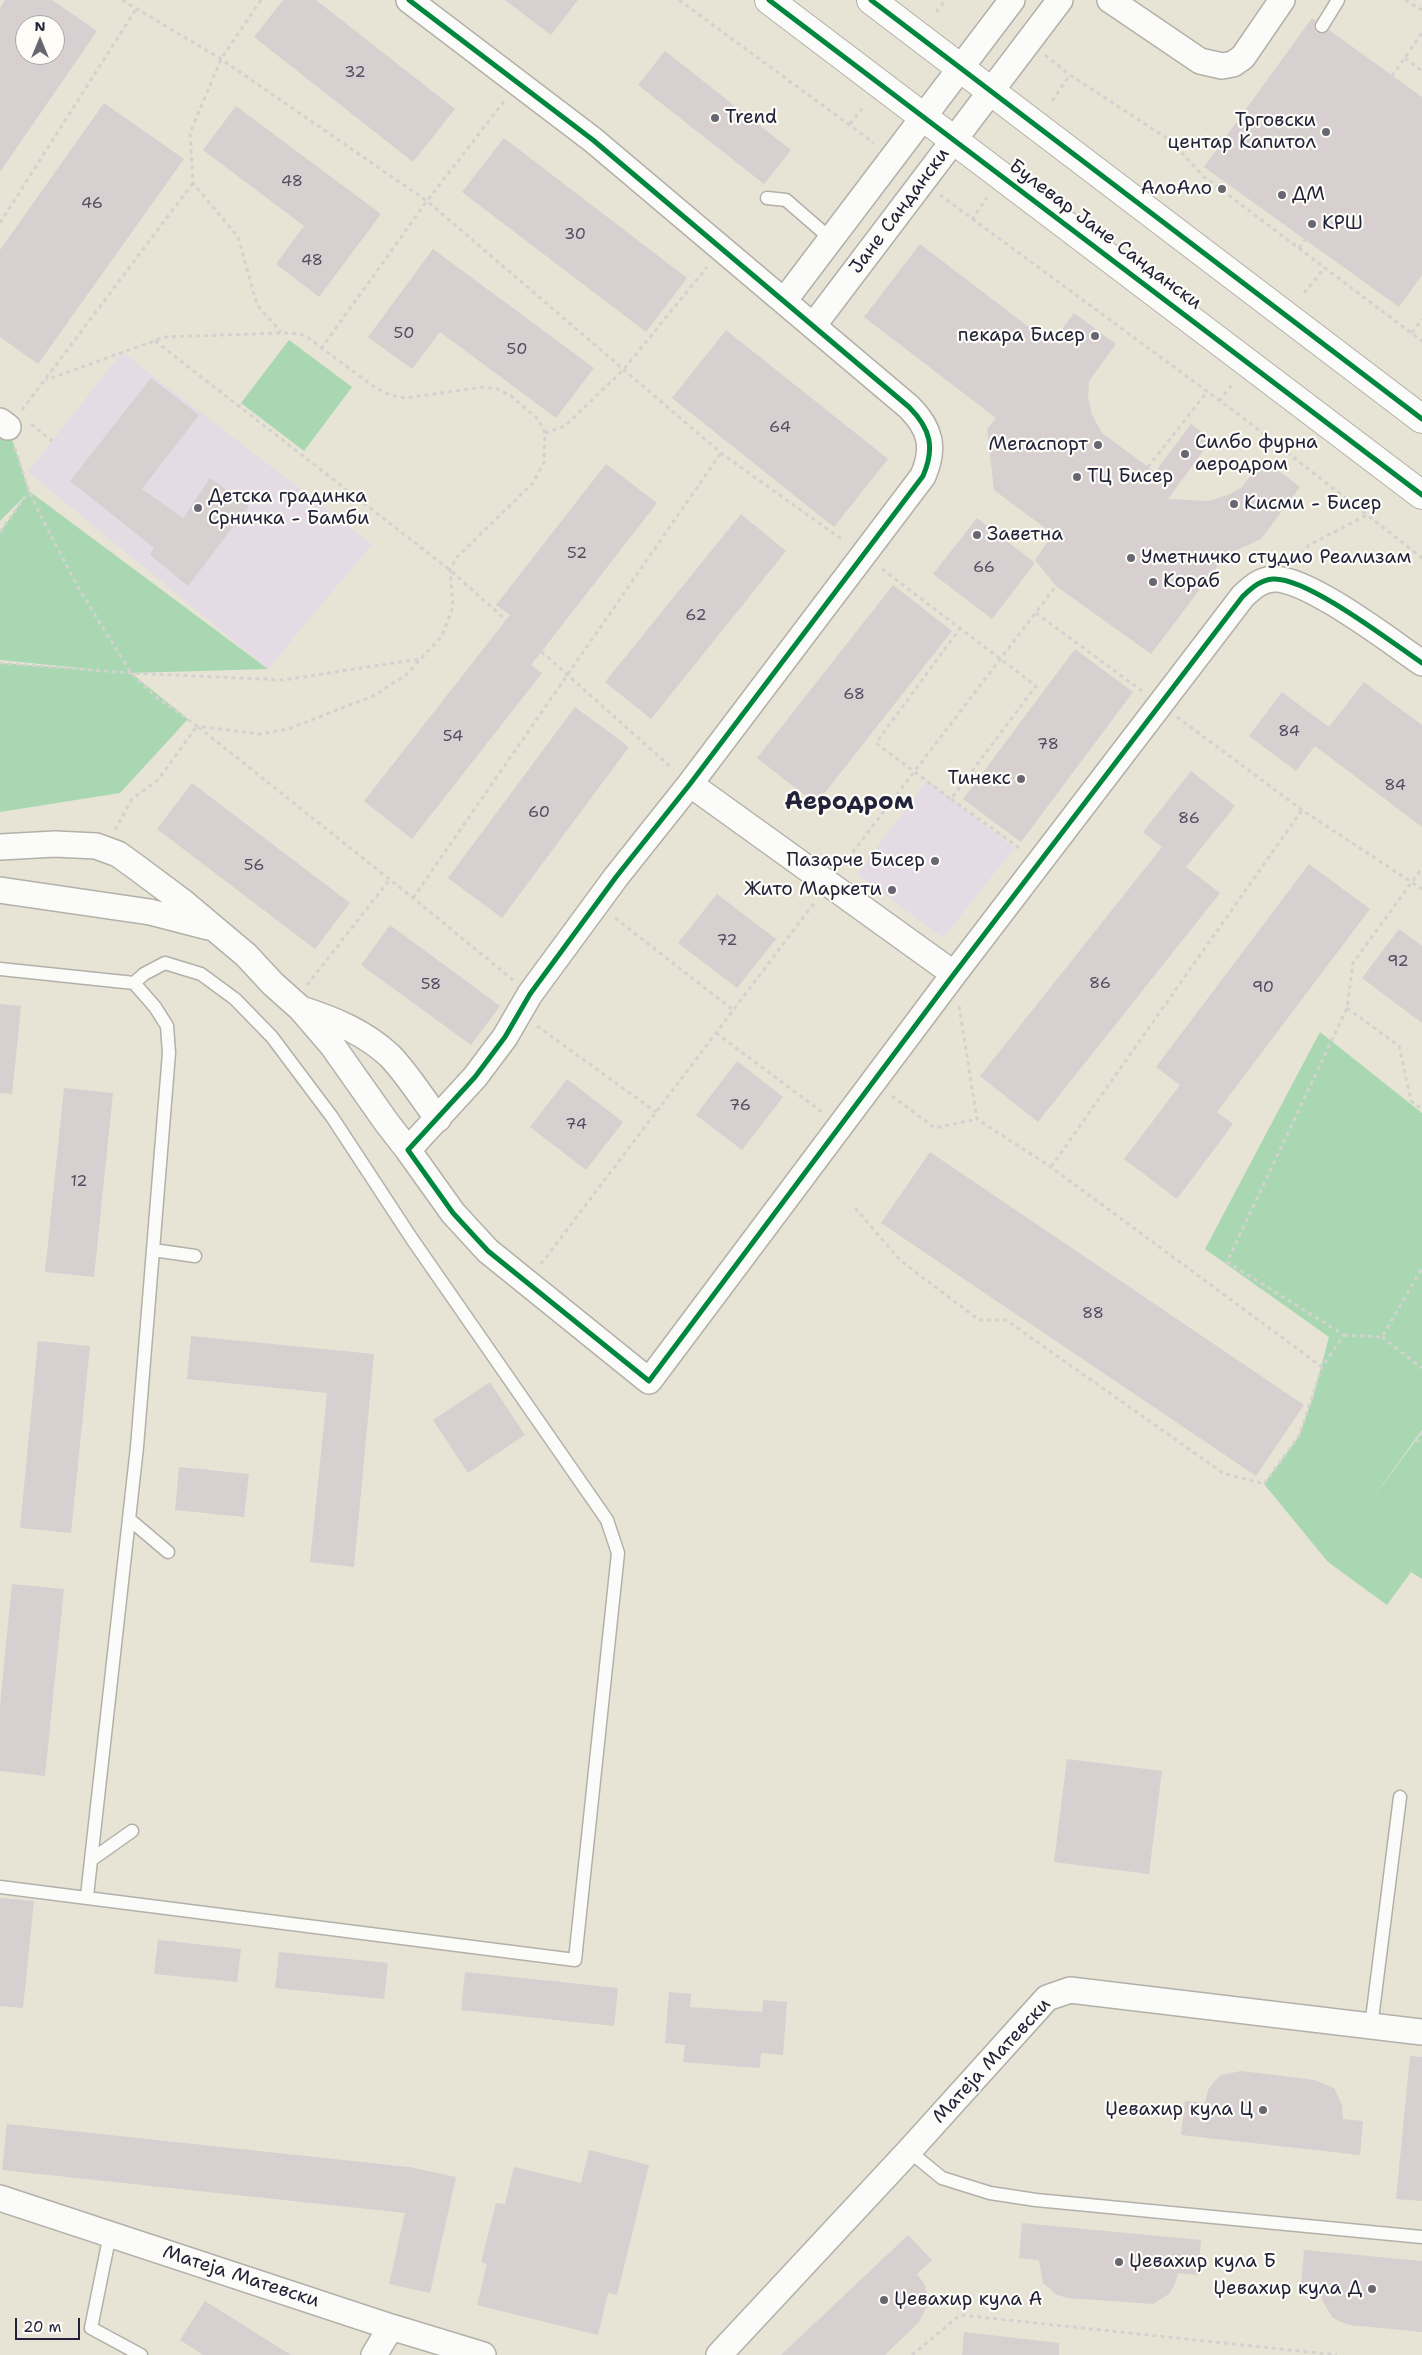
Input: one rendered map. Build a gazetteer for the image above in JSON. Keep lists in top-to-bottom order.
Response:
{
  "streets": {
    "street": ["Јане Сандански", "Булевар Јане Сандански", "Матеја Матевски"]
  },
  "crossings": [
    ["Јане Сандански", "Булевар Јане Сандански"]
  ],
  "districts": ["Аеродром"],
  "places": [
    "Trend",
    "Трговски центар Капитол",
    "АлоАло",
    "ДМ",
    "КРШ",
    "пекара Бисер",
    "Мегаспорт",
    "Силбо фурна аеродром",
    "ТЦ Бисер",
    "Кисми - Бисер",
    "Детска градинка Срничка - Бамби",
    "Заветна",
    "Уметничко студио Реализам",
    "Кораб",
    "Тинекс",
    "Пазарче Бисер",
    "Жито Маркети",
    "Џевахир кула Ц",
    "Џевахир кула Б",
    "Џевахир кула Д",
    "Џевахир кула А"
  ],
  "house_numbers": [
    "32",
    "48",
    "46",
    "30",
    "48",
    "50",
    "50",
    "64",
    "52",
    "66",
    "62",
    "68",
    "84",
    "54",
    "78",
    "84",
    "60",
    "86",
    "56",
    "72",
    "92",
    "86",
    "58",
    "90",
    "76",
    "74",
    "12",
    "88"
  ],
  "scale_bar": "20 m",
  "north": "top"
}
